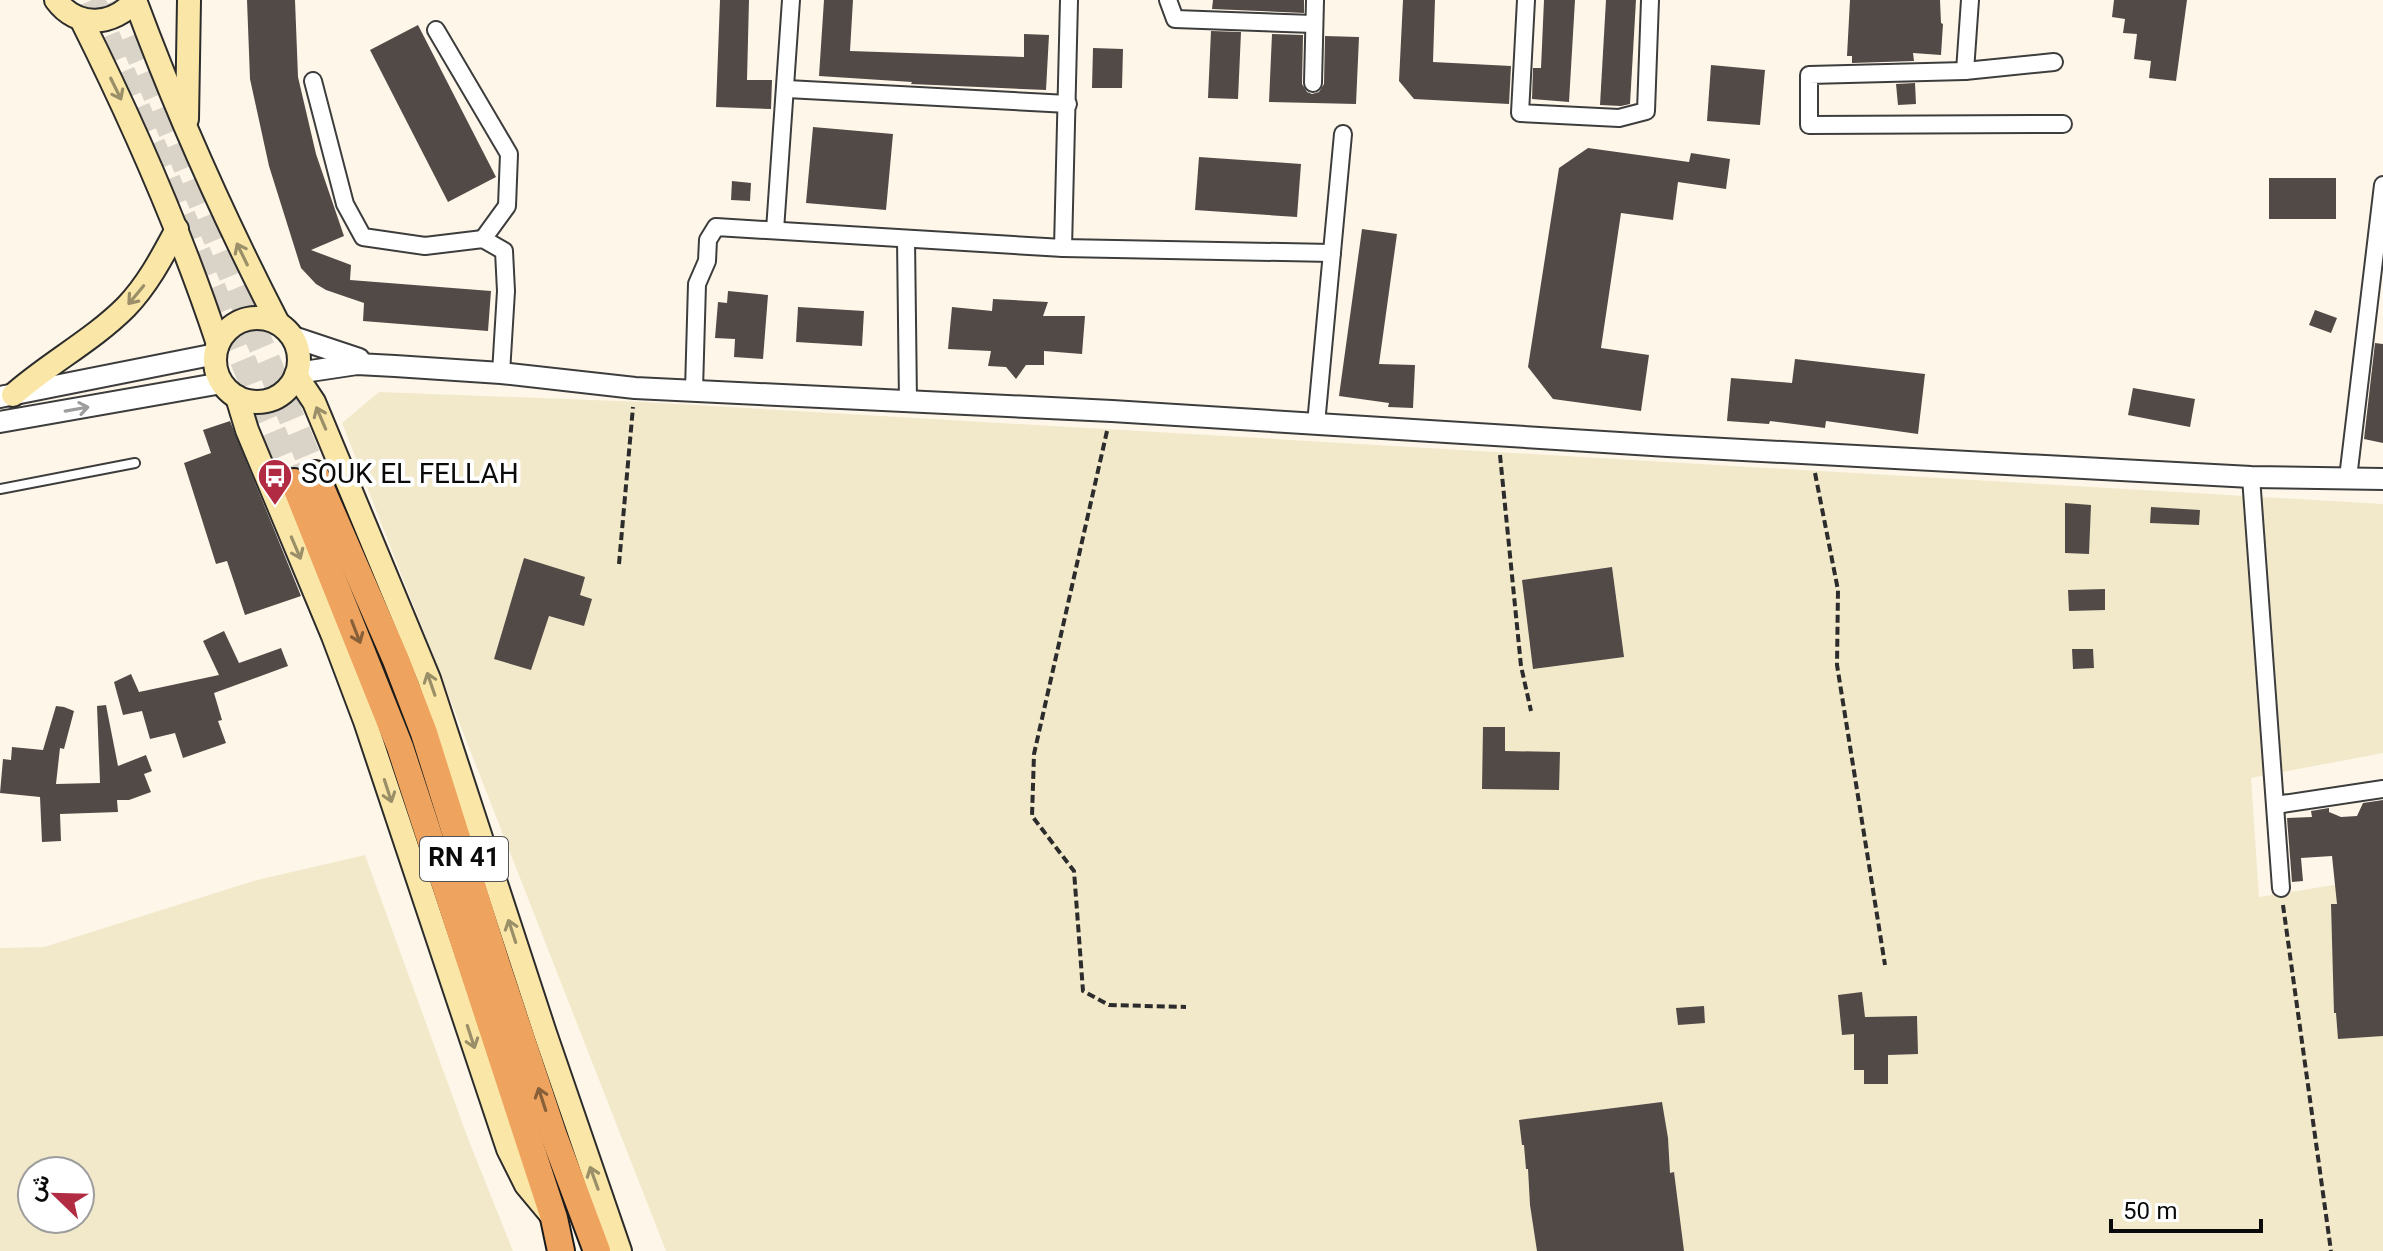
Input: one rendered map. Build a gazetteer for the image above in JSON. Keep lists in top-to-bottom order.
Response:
{
  "streets": {
    "highway": ["RN 41"]
  },
  "places": {
    "bus stop": ["SOUK EL FELLAH"]
  },
  "scale_bar": "50 m",
  "north": "top left"
}
